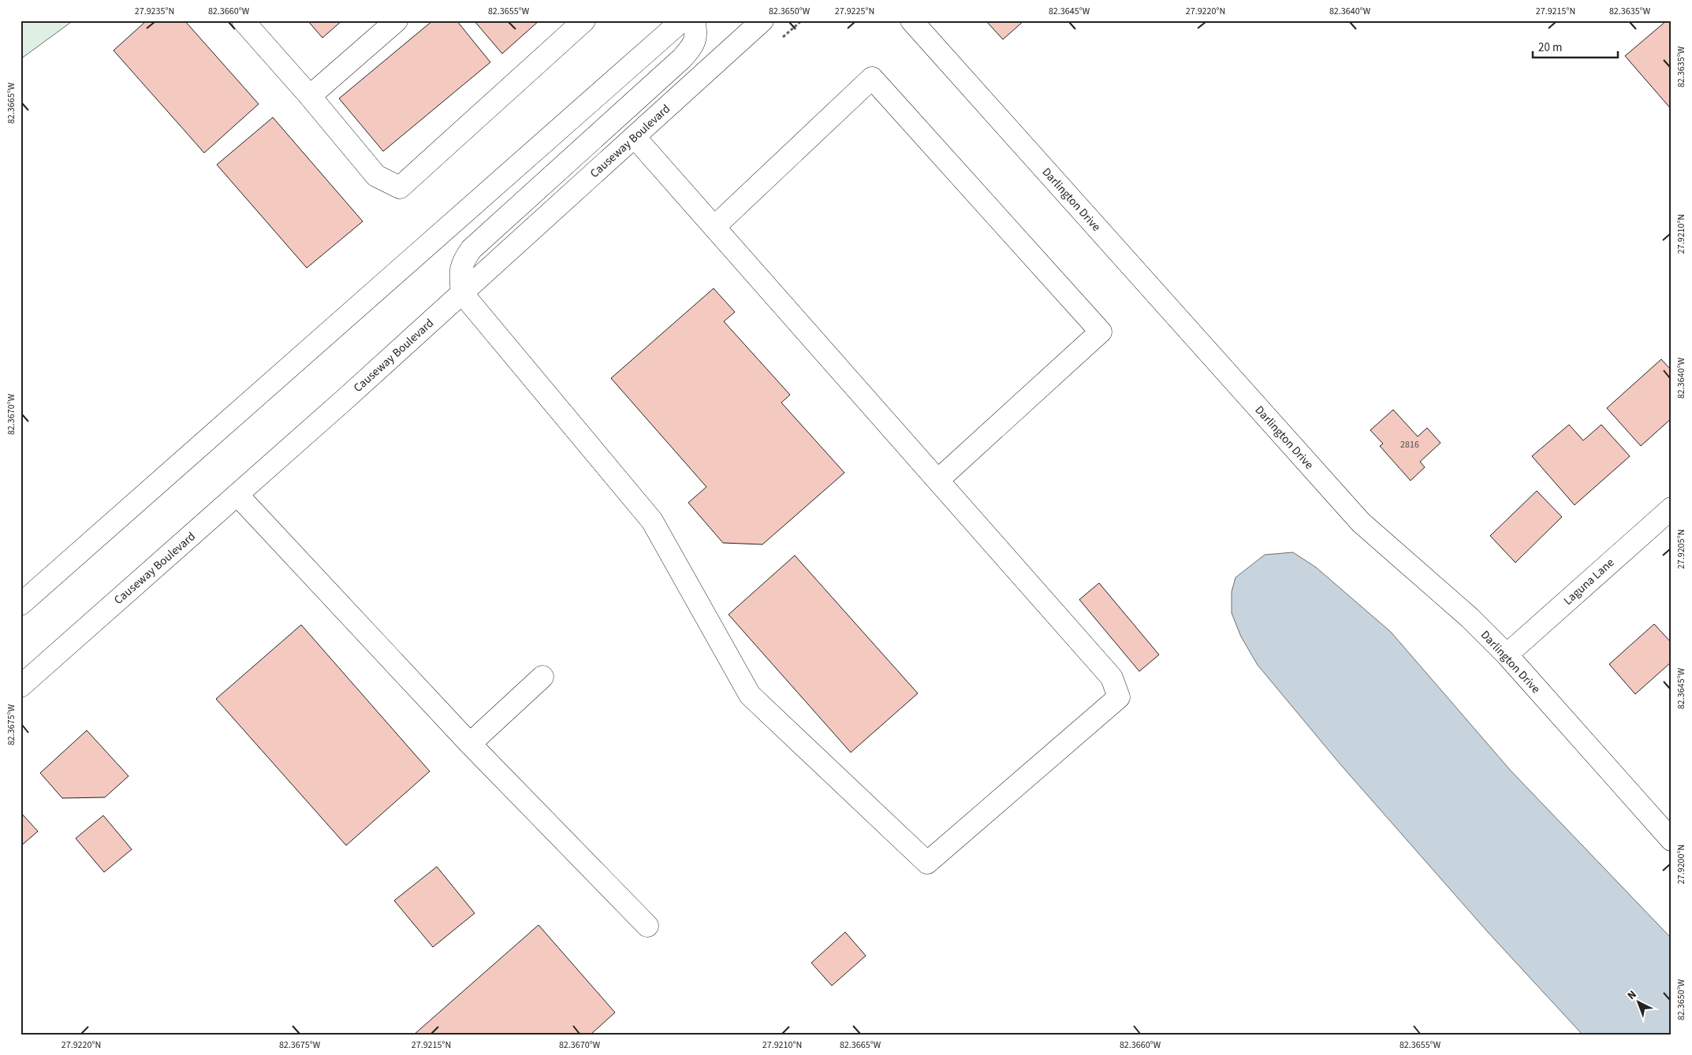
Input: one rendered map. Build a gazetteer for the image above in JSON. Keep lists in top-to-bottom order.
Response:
{
  "streets": {
    "main road": ["Causeway Boulevard", "Darlington Drive", "Laguna Lane"]
  },
  "crossings": [
    ["Darlington Drive", "Laguna Lane"]
  ],
  "house_numbers": ["2816"],
  "scale_bar": "20 m",
  "north": "top left",
  "coordinates": [
    "27.9235°N",
    "82.3660°W",
    "82.3655°W",
    "82.3650°W",
    "27.9225°N",
    "82.3645°W",
    "27.9220°N",
    "82.3640°W",
    "27.9215°N",
    "82.3635°W",
    "82.3665°W",
    "27.9210°N",
    "82.3670°W",
    "27.9205°N",
    "82.3675°W",
    "27.9200°N"
  ]
}
